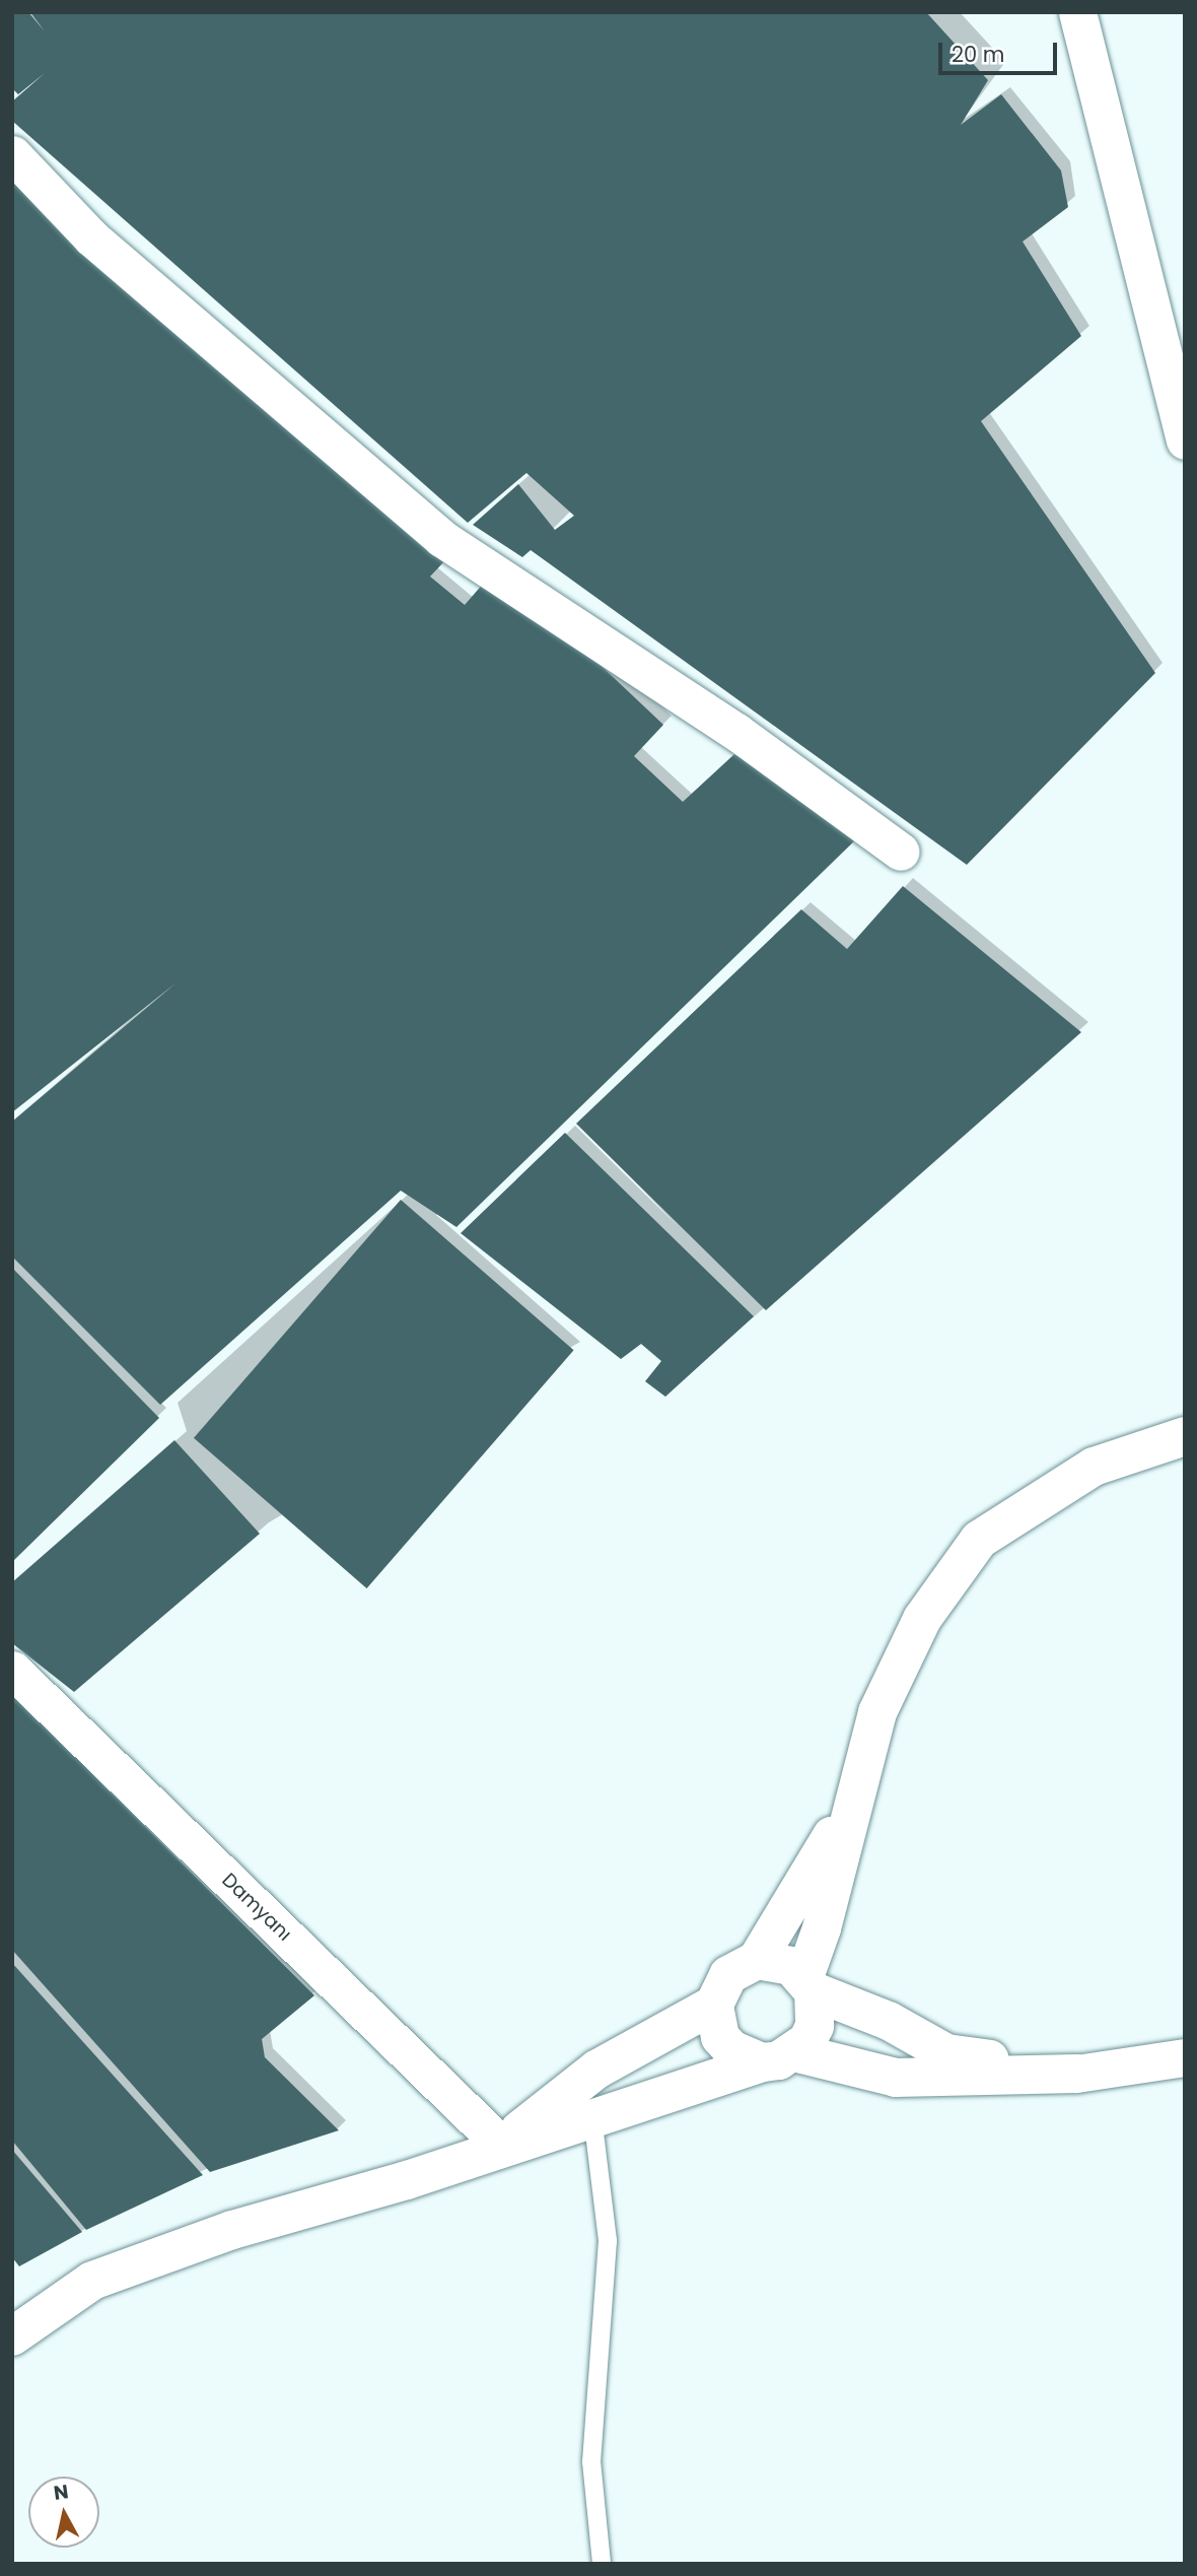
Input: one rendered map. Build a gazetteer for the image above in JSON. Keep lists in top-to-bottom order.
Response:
{
  "streets": {
    "street": ["Damyanı"]
  },
  "scale_bar": "20 m",
  "north": "top"
}
